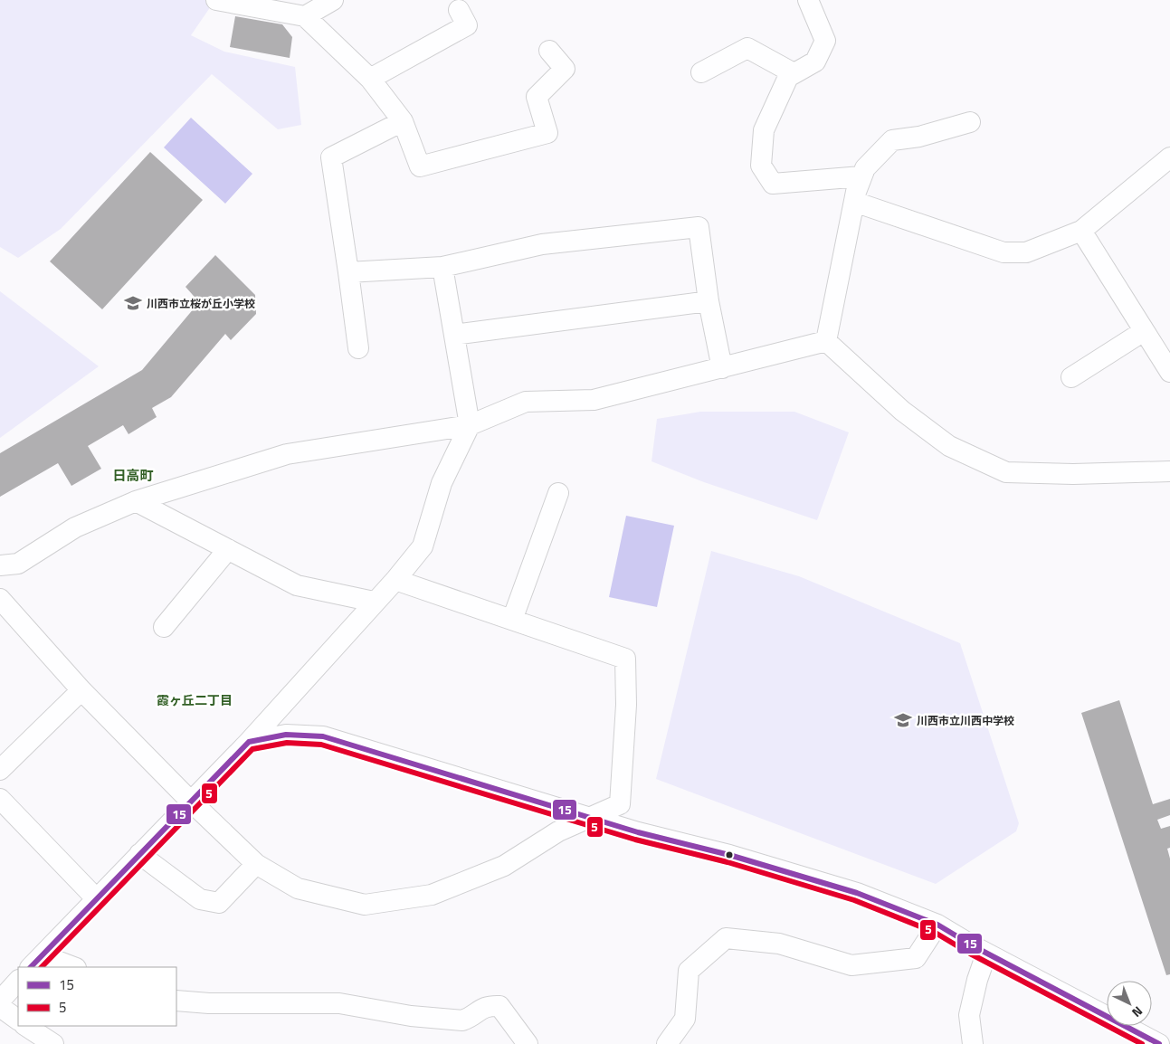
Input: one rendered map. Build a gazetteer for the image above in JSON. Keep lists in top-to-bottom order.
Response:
{
  "districts": ["日高町", "霞ヶ丘二丁目"],
  "places": {
    "school or university": ["川西市立桜が丘小学校", "川西市立川西中学校"]
  },
  "lines": ["transit line 15", "transit line 5"],
  "legend": ["15", "5"],
  "north": "bottom right"
}
